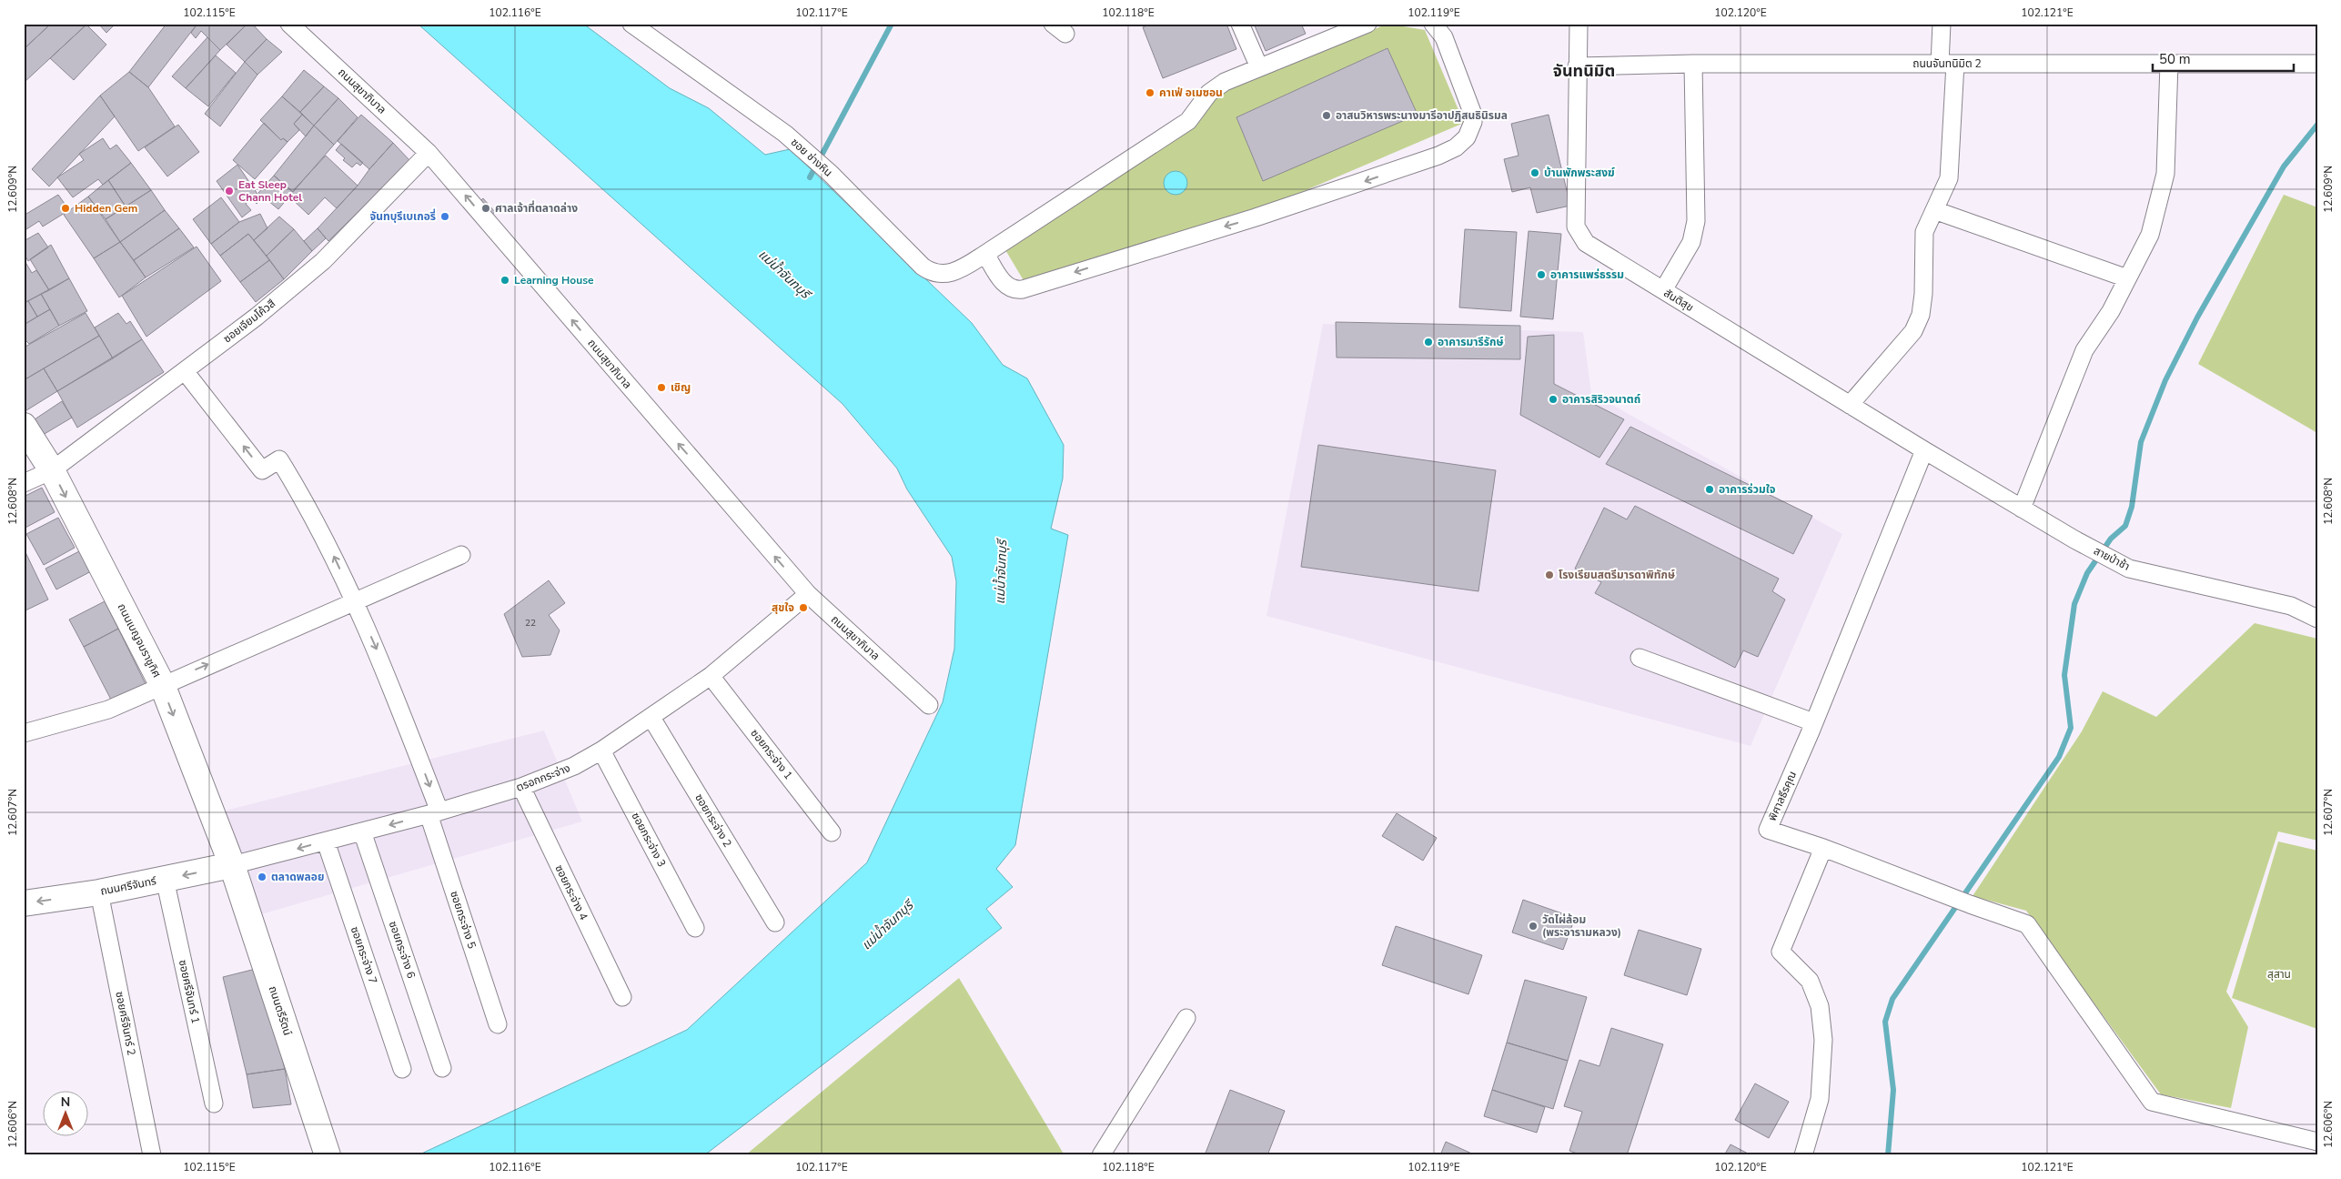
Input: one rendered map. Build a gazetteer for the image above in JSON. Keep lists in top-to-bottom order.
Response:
{
  "streets": {
    "main road": ["ถนนเบญจมราชูทิศ", "ถนนศรีจันทร์", "ถนนตรีรัตน์"],
    "street": [
      "ถนนจันทนิมิต 2",
      "ถนนสุขาภิบาล",
      "ซอย ช่างหิน",
      "สันติสุข",
      "ซอยเจียมโค้วสี",
      "สายป่าช้า",
      "ซอยกระจ่าง 1",
      "ตรอกกระจ่าง",
      "พิศาลธีรคุณ",
      "ซอยกระจ่าง 2",
      "ซอยกระจ่าง 3",
      "ซอยกระจ่าง 4",
      "ซอยกระจ่าง 5",
      "ซอยกระจ่าง 6",
      "ซอยกระจ่าง 7",
      "ซอยศรีจันทร์ 1",
      "ซอยศรีจันทร์ 2"
    ]
  },
  "crossings": [
    ["ถนนจันทนิมิต 2", "สันติสุข"],
    ["ถนนสุขาภิบาล", "ซอยเจียมโค้วสี"],
    ["ถนนสุขาภิบาล", "ตรอกกระจ่าง"],
    ["สันติสุข", "สายป่าช้า"],
    ["สันติสุข", "พิศาลธีรคุณ"],
    ["ซอยเจียมโค้วสี", "ถนนเบญจมราชูทิศ"],
    ["ซอยเจียมโค้วสี", "ซอยกระจ่าง 5"],
    ["สายป่าช้า", "พิศาลธีรคุณ"],
    ["ถนนเบญจมราชูทิศ", "ตรอกกระจ่าง"],
    ["ถนนเบญจมราชูทิศ", "ถนนศรีจันทร์"],
    ["ถนนเบญจมราชูทิศ", "ถนนตรีรัตน์"],
    ["ซอยกระจ่าง 1", "ตรอกกระจ่าง"],
    ["ตรอกกระจ่าง", "ซอยกระจ่าง 2"],
    ["ตรอกกระจ่าง", "ซอยกระจ่าง 3"],
    ["ตรอกกระจ่าง", "ถนนศรีจันทร์"],
    ["ตรอกกระจ่าง", "ซอยกระจ่าง 4"],
    ["ตรอกกระจ่าง", "ซอยกระจ่าง 5"],
    ["ตรอกกระจ่าง", "ซอยกระจ่าง 6"],
    ["ตรอกกระจ่าง", "ซอยกระจ่าง 7"],
    ["ตรอกกระจ่าง", "ถนนตรีรัตน์"],
    ["ถนนศรีจันทร์", "ซอยศรีจันทร์ 1"],
    ["ถนนศรีจันทร์", "ถนนตรีรัตน์"],
    ["ถนนศรีจันทร์", "ซอยศรีจันทร์ 2"]
  ],
  "one_way": ["ถนนสุขาภิบาล", "ถนนเบญจมราชูทิศ", "ถนนศรีจันทร์"],
  "districts": ["จันทนิมิต"],
  "water": ["แม่น้ำจันทบุรี"],
  "parks": ["สุสาน"],
  "places": [
    "คาเฟ่ อเมซอน",
    "อาสนวิหารพระนางมารีอาปฏิสนธินิรมล",
    "บ้านพักพระสงฆ์",
    "Eat Sleep Chann Hotel",
    "Hidden Gem",
    "ศาลเจ้าที่ตลาดล่าง",
    "จันทบุรีเบเกอรี่",
    "อาคารแพร่ธรรม",
    "Learning House",
    "อาคารมารีรักษ์",
    "เชิญ",
    "อาคารสิริวจนาตถ์",
    "อาคารร่วมใจ",
    "โรงเรียนสตรีมารดาพิทักษ์",
    "สุขใจ",
    "ตลาดพลอย",
    "วัดไผ่ล้อม (พระอารามหลวง)"
  ],
  "house_numbers": ["22"],
  "scale_bar": "50 m",
  "north": "top",
  "coordinates": [
    "102.115°E",
    "102.116°E",
    "102.117°E",
    "102.118°E",
    "102.119°E",
    "102.120°E",
    "102.121°E",
    "12.609°N",
    "12.608°N",
    "12.607°N",
    "12.606°N"
  ]
}
